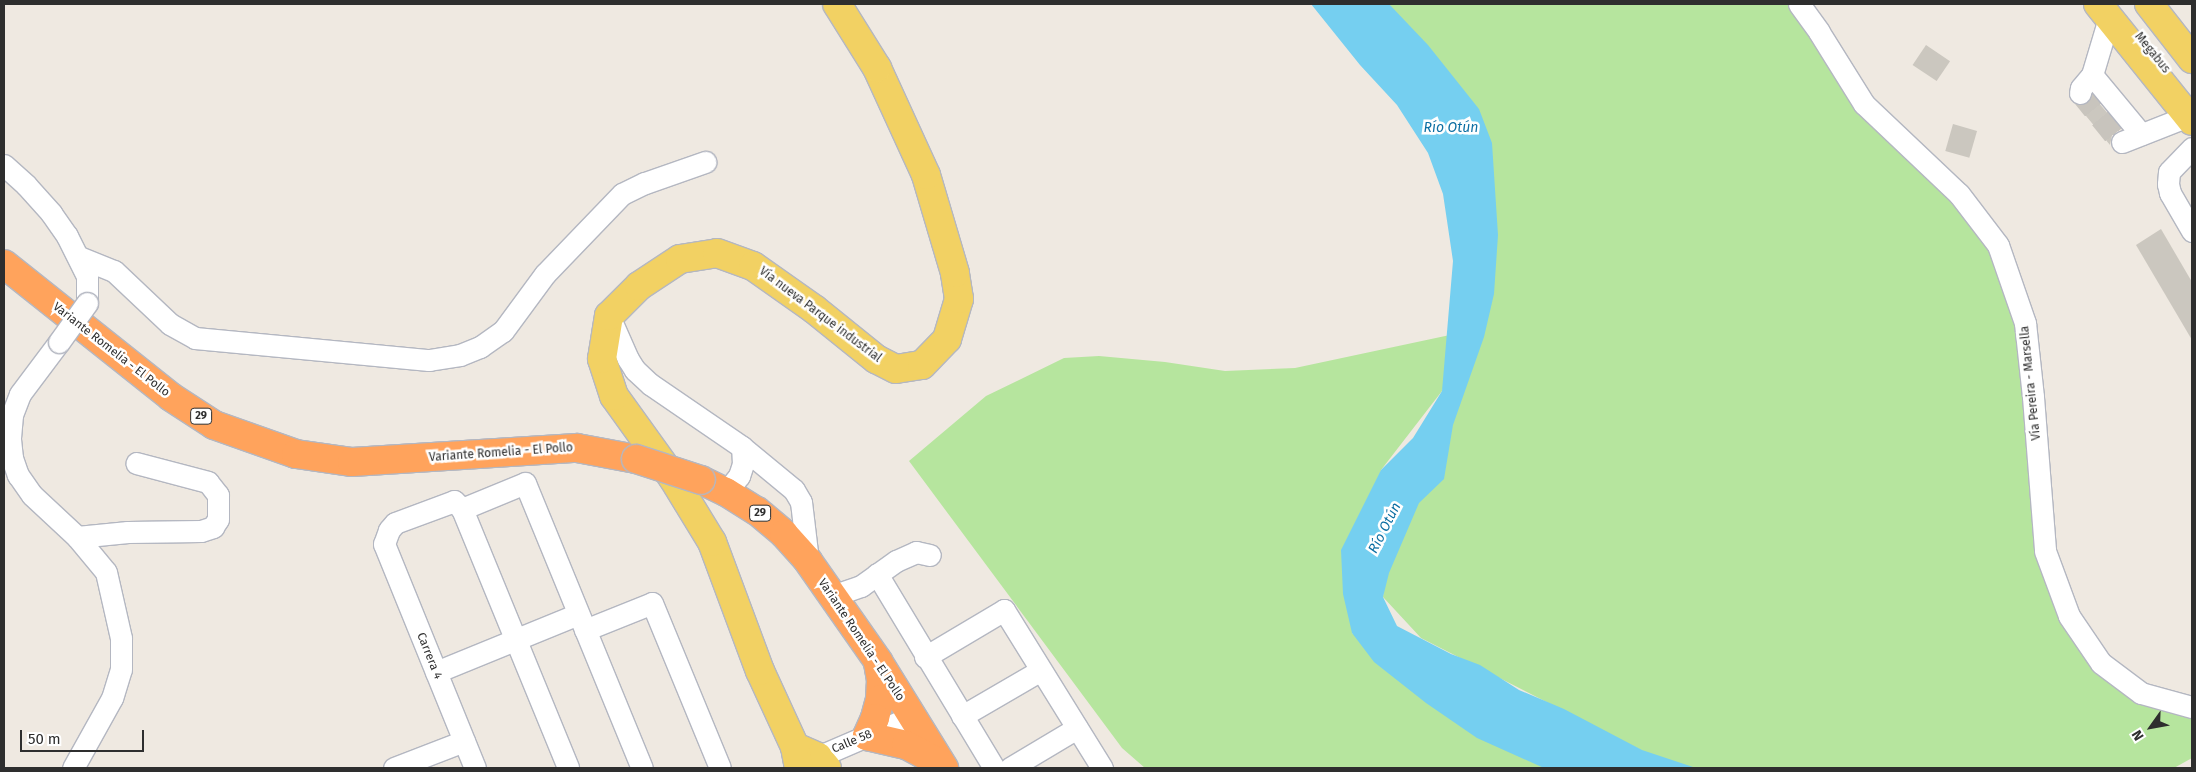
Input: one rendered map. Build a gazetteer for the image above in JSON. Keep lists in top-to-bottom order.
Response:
{
  "streets": {
    "highway": ["Variante Romelia - El Pollo", "29"],
    "main road": ["Vía nueva Parque industrial"],
    "street": [
      "Megabus",
      "Vía Pereira - Marsella",
      "Carrera 4",
      "Calle 58"
    ]
  },
  "crossings": [
    ["Variante Romelia - El Pollo", "Calle 58"]
  ],
  "water": ["Río Otún"],
  "scale_bar": "50 m",
  "north": "bottom left"
}
